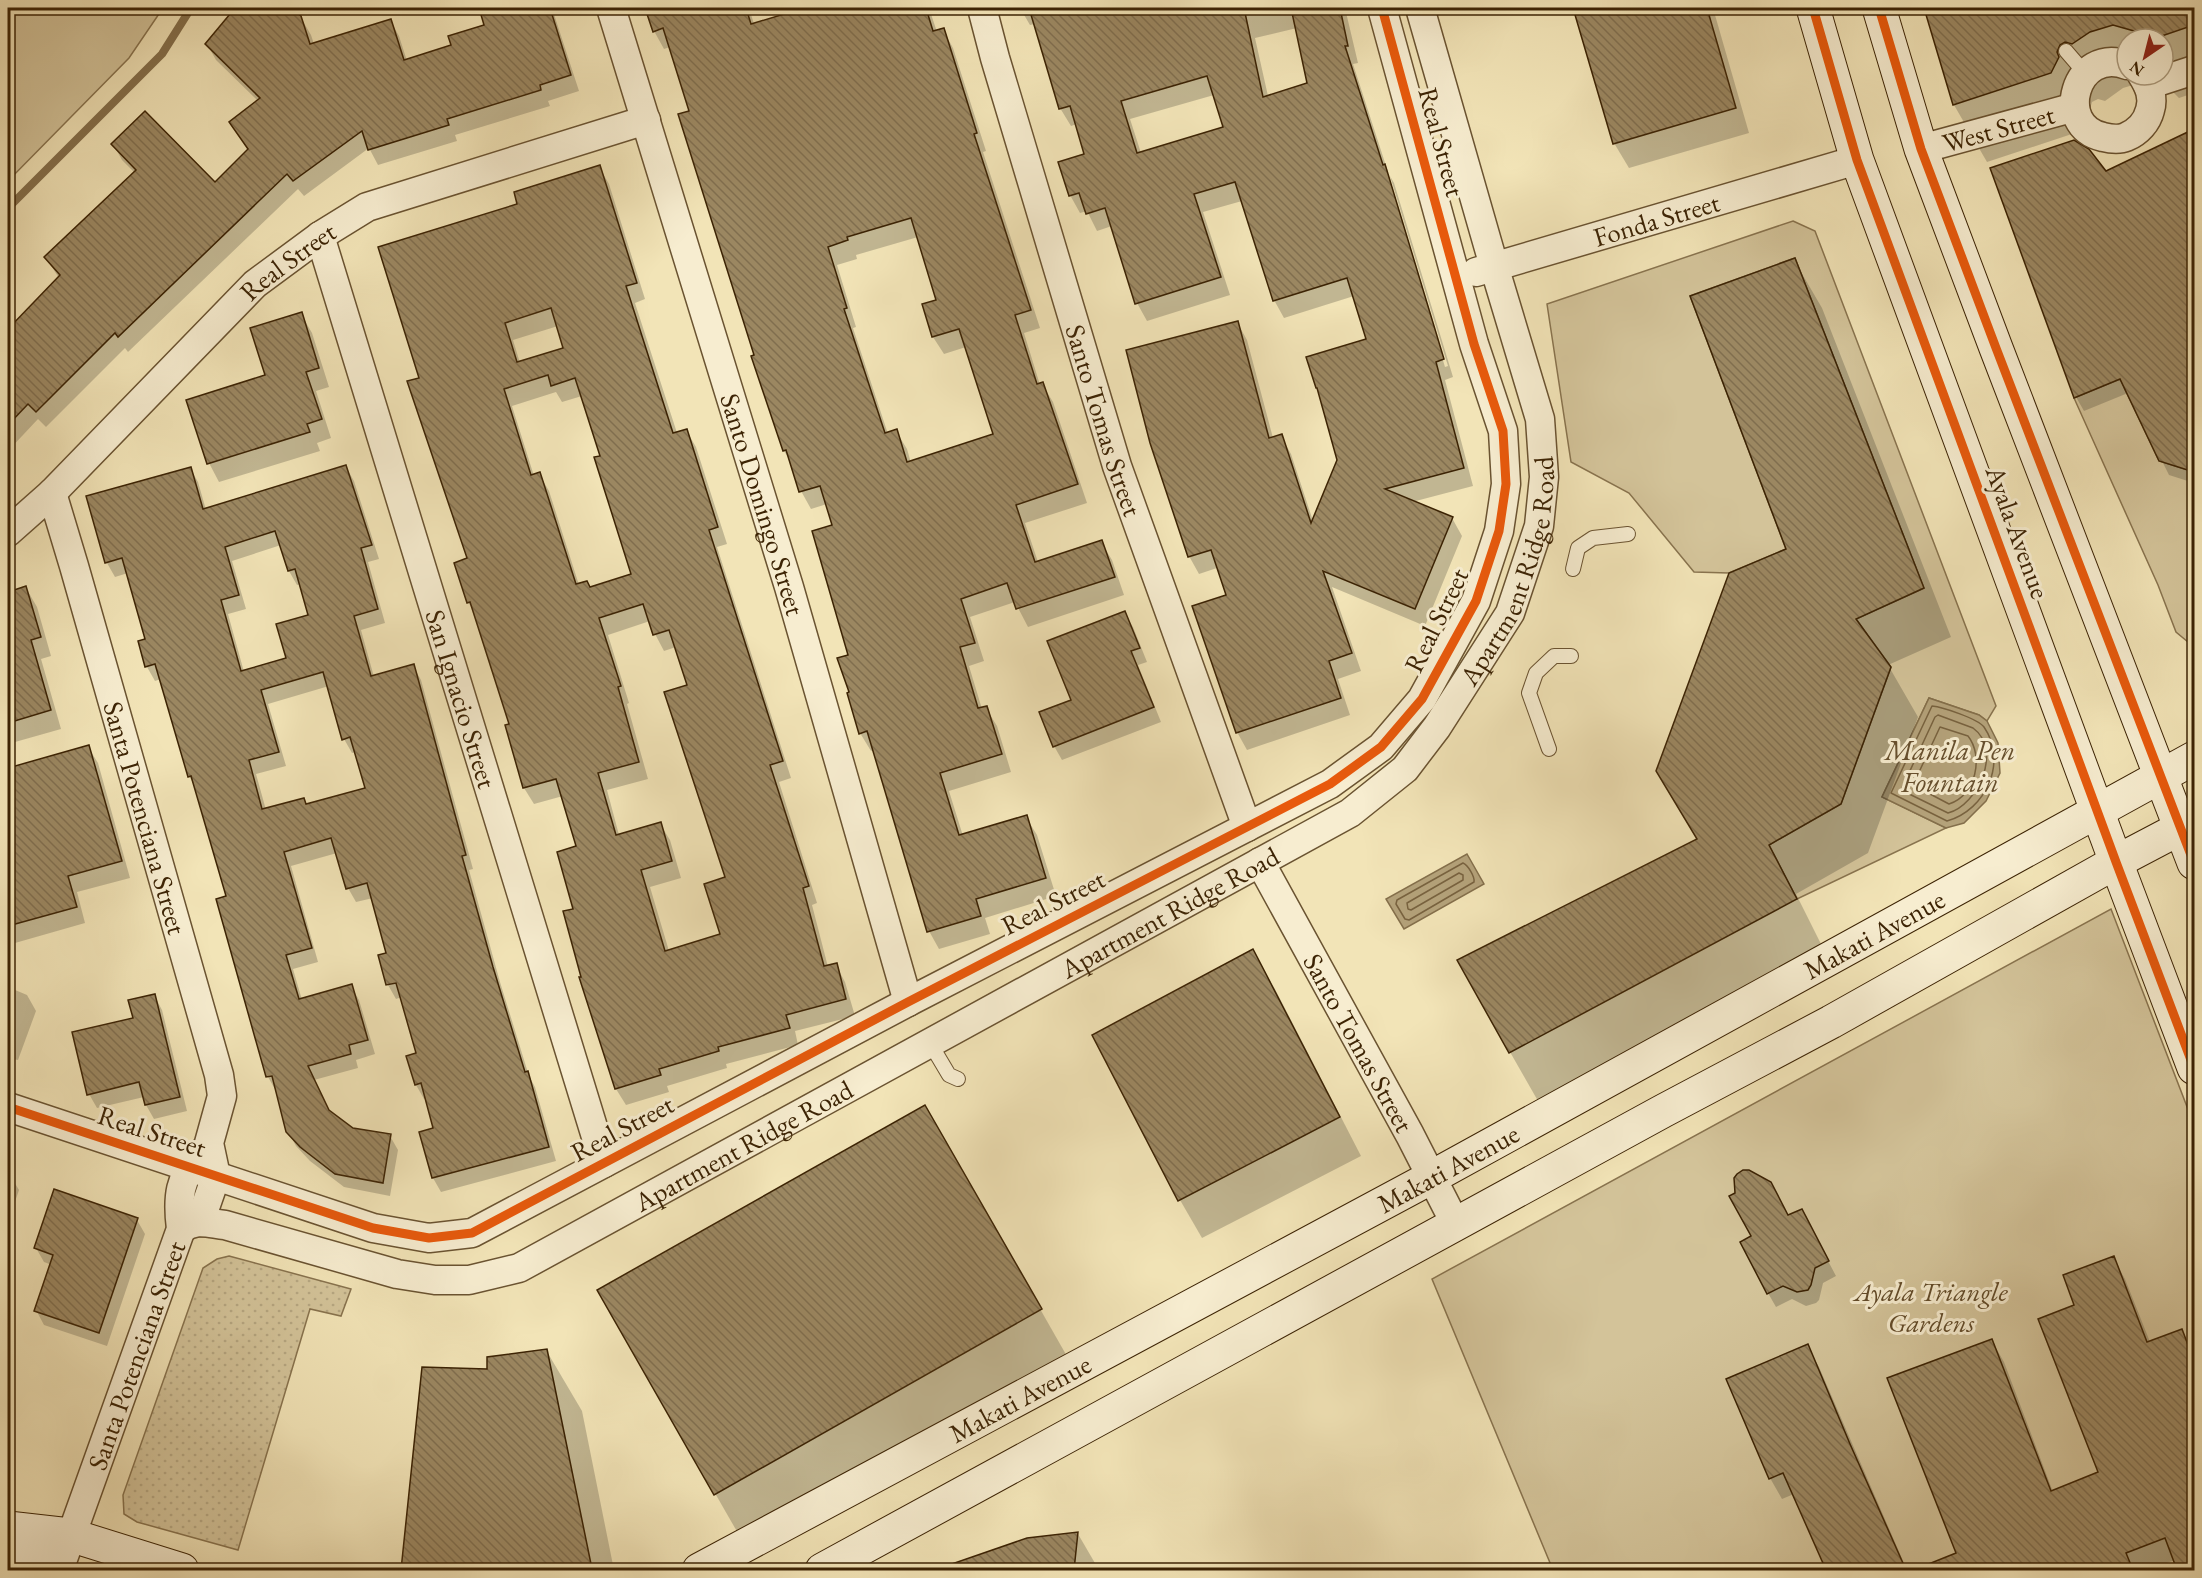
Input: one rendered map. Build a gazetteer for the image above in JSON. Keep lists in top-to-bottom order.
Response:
{
  "streets": {
    "main road": ["Ayala Avenue", "Makati Avenue"],
    "street": [
      "West Street",
      "Real Street",
      "Fonda Street",
      "Santo Tomas Street",
      "Santo Domingo Street",
      "Apartment Ridge Road",
      "San Ignacio Street",
      "Santa Potenciana Street"
    ]
  },
  "crossings": [
    ["West Street", "Ayala Avenue"],
    ["Real Street", "Fonda Street"],
    ["Real Street", "Santo Tomas Street"],
    ["Real Street", "Santo Domingo Street"],
    ["Real Street", "San Ignacio Street"],
    ["Real Street", "Santa Potenciana Street"],
    ["Fonda Street", "Ayala Avenue"],
    ["Fonda Street", "Apartment Ridge Road"],
    ["Santo Tomas Street", "Apartment Ridge Road"],
    ["Santo Tomas Street", "Makati Avenue"],
    ["Ayala Avenue", "Makati Avenue"],
    ["Apartment Ridge Road", "Santa Potenciana Street"]
  ],
  "water": ["Manila Pen Fountain"],
  "parks": ["Ayala Triangle Gardens"],
  "north": "bottom left"
}
